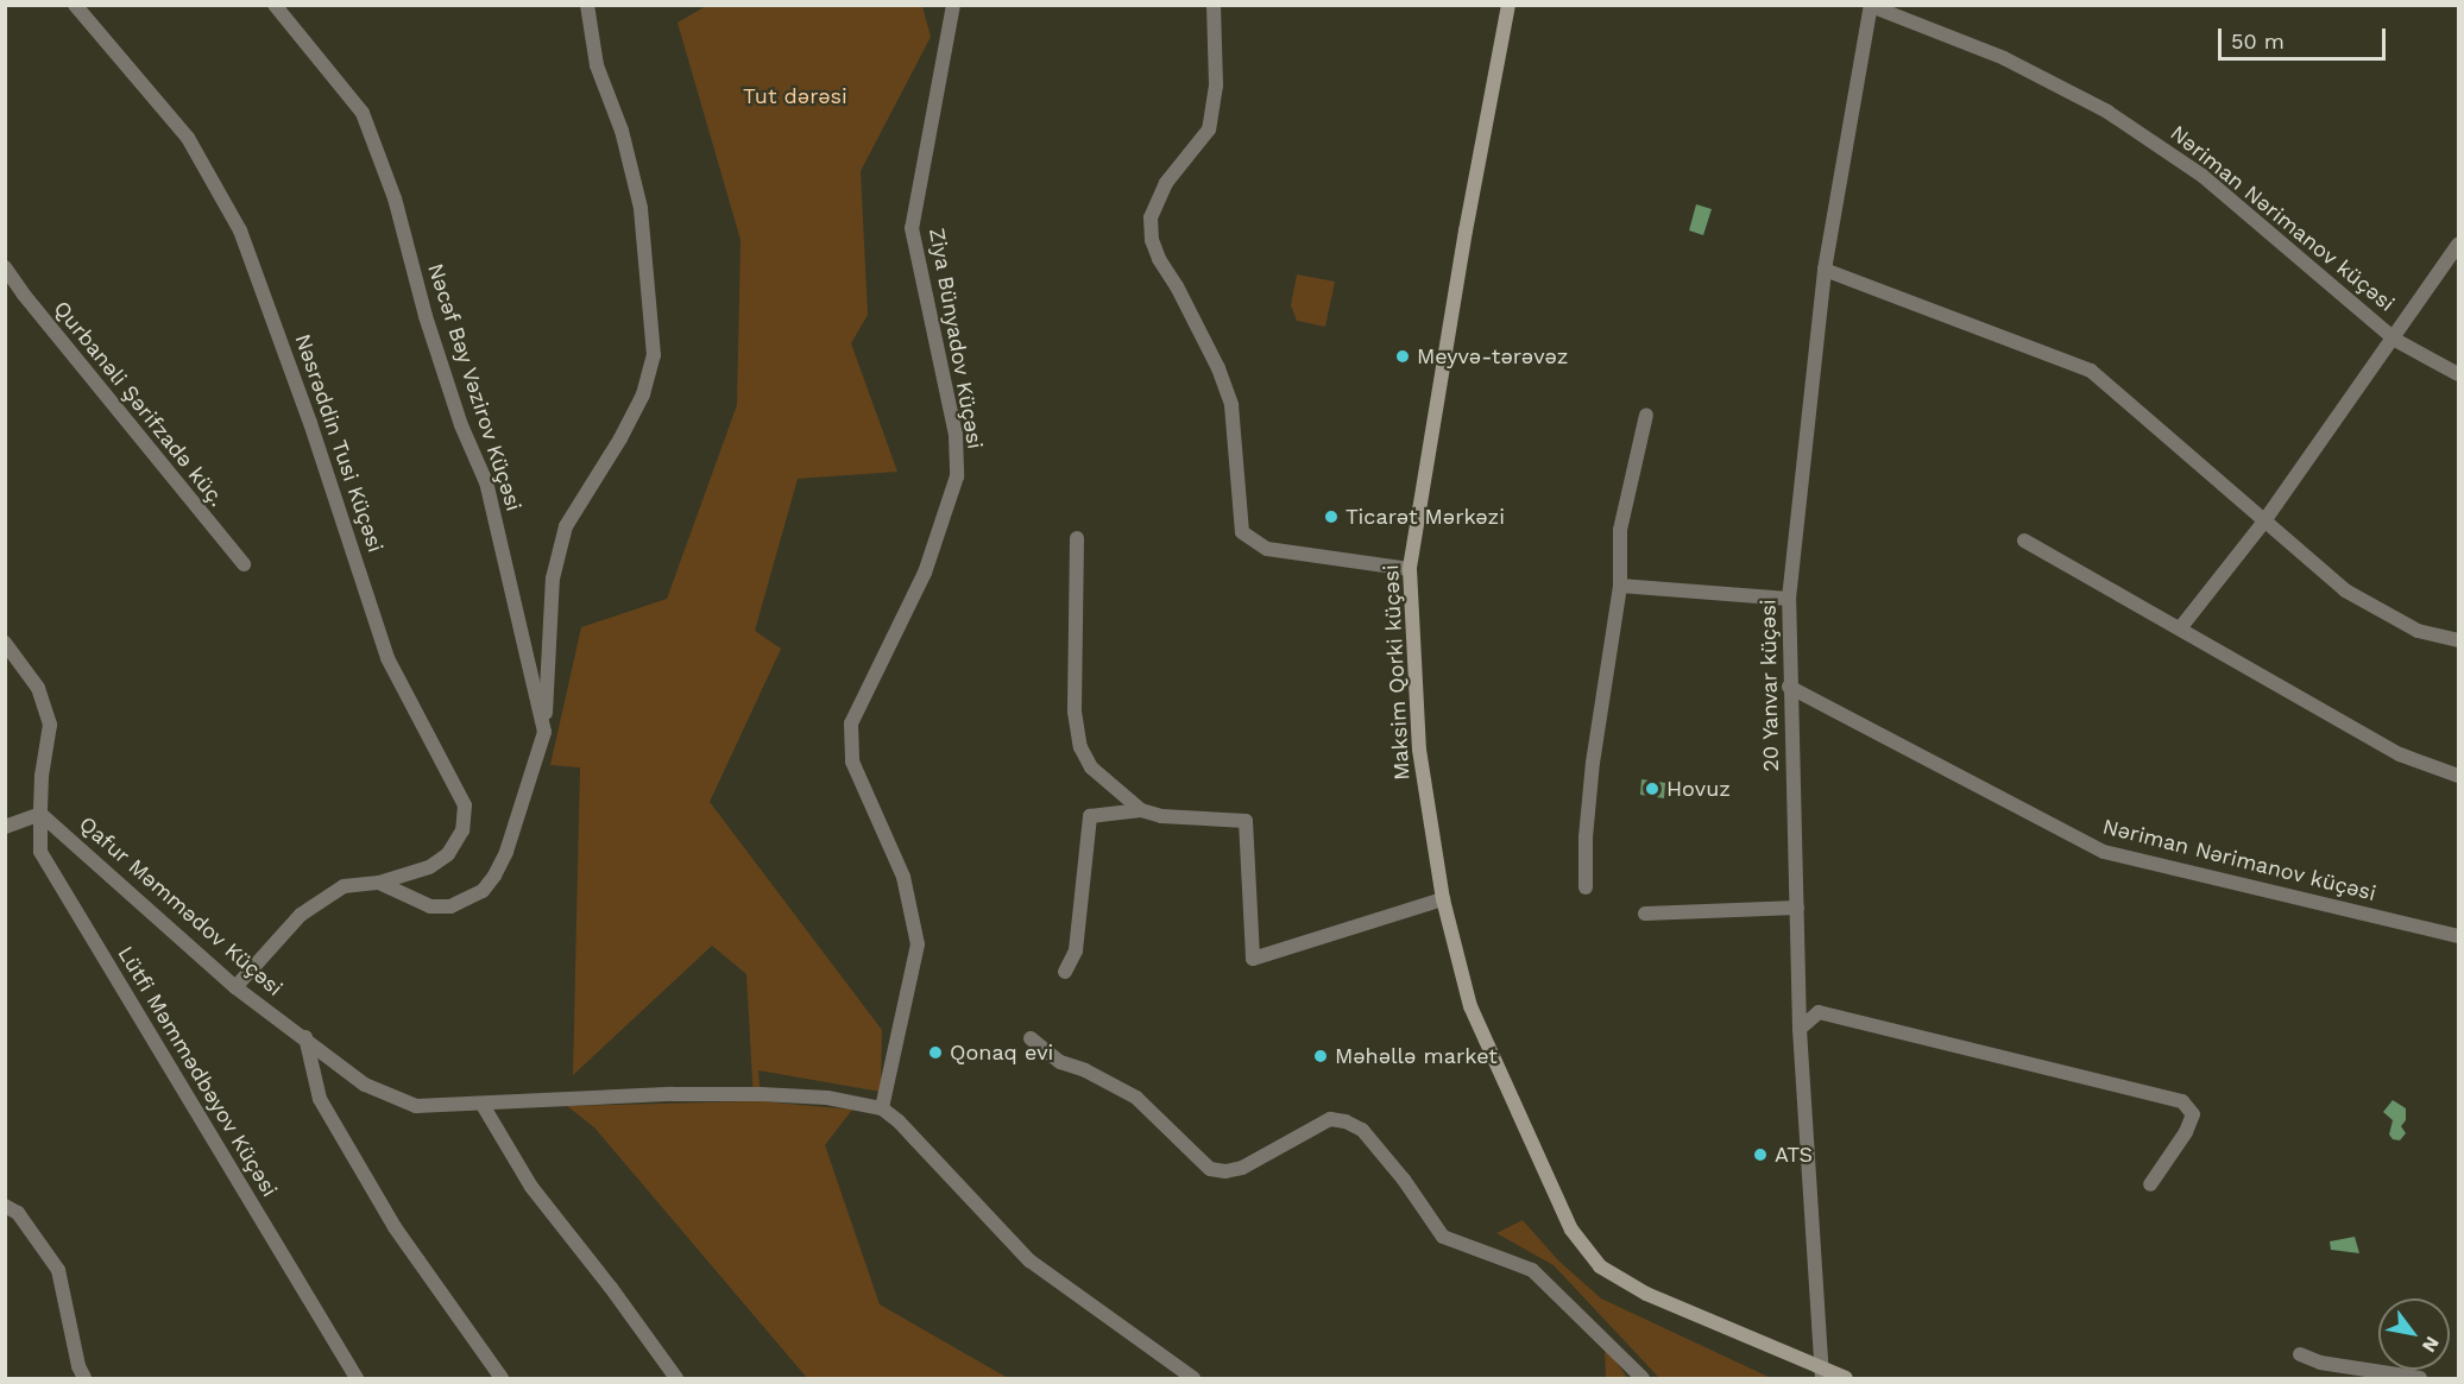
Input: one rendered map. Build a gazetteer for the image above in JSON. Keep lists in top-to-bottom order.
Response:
{
  "streets": {
    "main road": ["Maksim Qorki küçəsi"],
    "street": [
      "Nəriman Nərimanov küçəsi",
      "Ziya Bünyadov Küçəsi",
      "Nəcəf Bəy Vəzirov Küçəsi",
      "Qurbanəli Şərifzadə küç.",
      "Nəsrəddin Tusi Küçəsi",
      "20 Yanvar küçəsi",
      "Qafur Məmmədov Küçəsi",
      "Lütfi Məmmədbəyov Küçəsi"
    ]
  },
  "crossings": [
    ["Nəriman Nərimanov küçəsi", "20 Yanvar küçəsi"],
    ["Ziya Bünyadov Küçəsi", "Qafur Məmmədov Küçəsi"],
    ["Maksim Qorki küçəsi", "20 Yanvar küçəsi"],
    ["Qafur Məmmədov Küçəsi", "Lütfi Məmmədbəyov Küçəsi"]
  ],
  "parks": ["Tut dərəsi"],
  "places": [
    "Meyvə-tərəvəz",
    "Ticarət Mərkəzi",
    "Hovuz",
    "Qonaq evi",
    "Məhəllə market",
    "ATS"
  ],
  "scale_bar": "50 m",
  "north": "bottom right"
}
